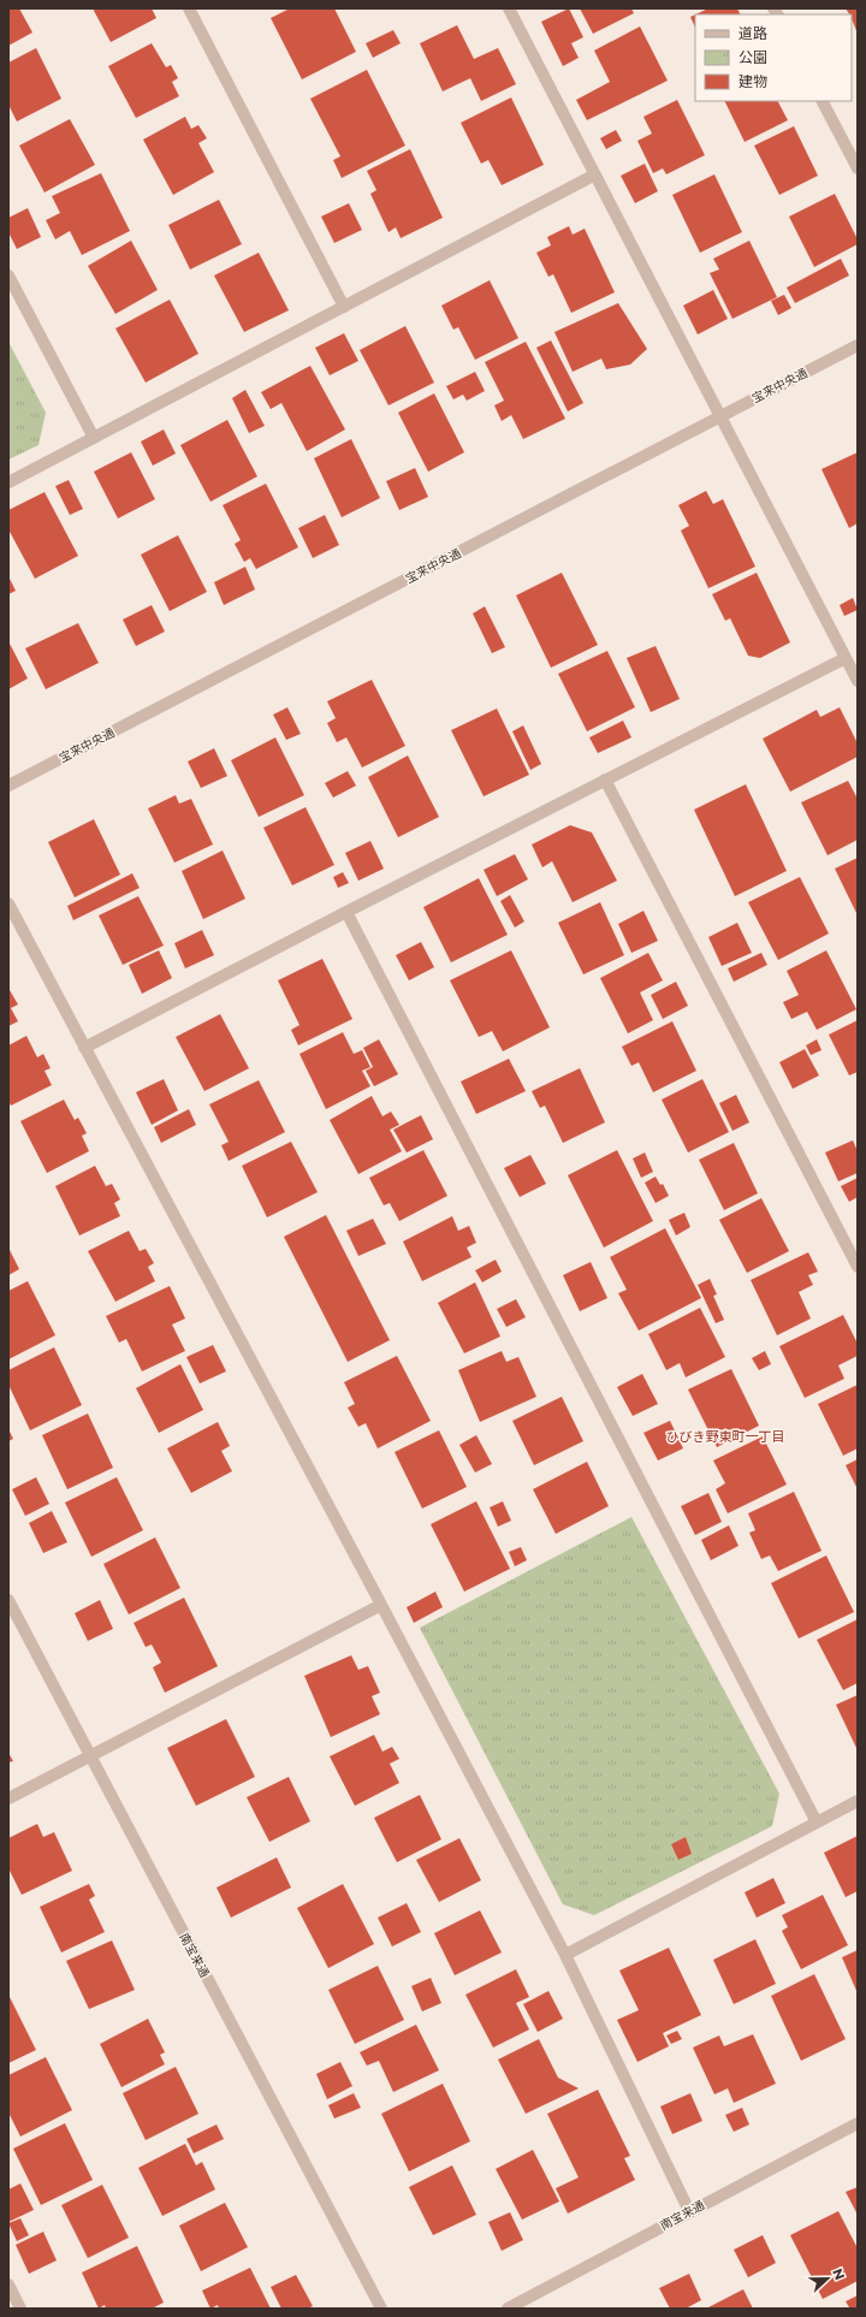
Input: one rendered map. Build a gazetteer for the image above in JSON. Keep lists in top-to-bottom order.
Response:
{
  "streets": {
    "street": ["宝来中央通", "南宝来通"]
  },
  "districts": ["ひびき野東町一丁目"],
  "legend": ["道路", "公園", "建物"],
  "north": "right"
}
